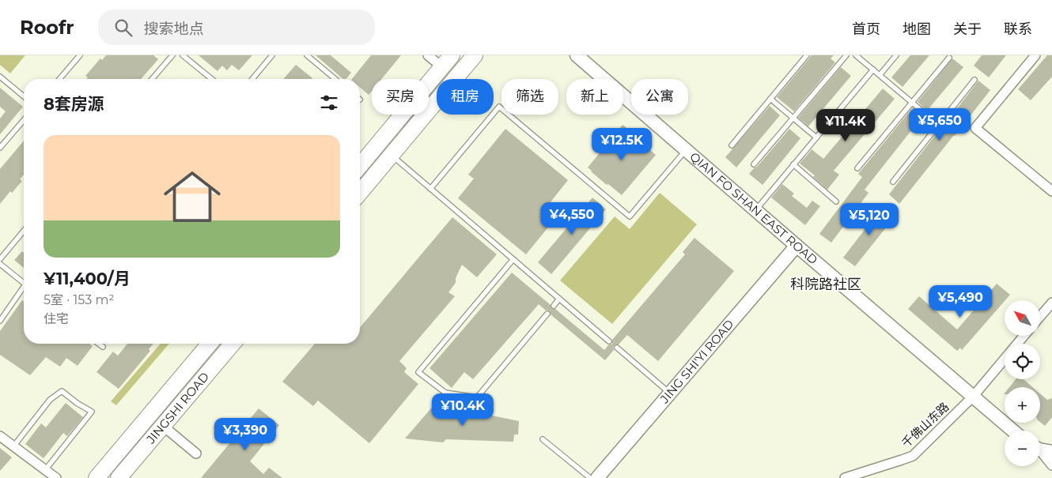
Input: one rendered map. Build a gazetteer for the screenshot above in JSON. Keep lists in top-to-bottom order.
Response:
{
  "streets": {
    "highway": ["JINGSHI ROAD"],
    "main road": ["QIAN FO SHAN EAST ROAD", "JING SHI'YI ROAD"],
    "street": ["千佛山东路"]
  },
  "crossings": [
    ["QIAN FO SHAN EAST ROAD", "JING SHI'YI ROAD"],
    ["QIAN FO SHAN EAST ROAD", "千佛山东路"]
  ],
  "districts": ["科院路社区"],
  "north": "top left",
  "page": {
    "header": "Roofr",
    "search": "搜索地点",
    "nav": [
      "首页",
      "地图",
      "关于",
      "联系"
    ],
    "chip": [
      "买房",
      "租房",
      "筛选",
      "新上",
      "公寓"
    ],
    "heading": "8套房源",
    "price": [
      "¥5,650",
      "¥11.4K",
      "¥12.5K",
      "¥4,550",
      "¥5,120",
      "¥5,490",
      "¥10.4K",
      "¥3,390"
    ],
    "list": [
      {
        "name": "¥11,400/月",
        "note": "5室 · 153 m² · 住宅"
      }
    ],
    "map_buttons": ["+", "−"]
  }
}
